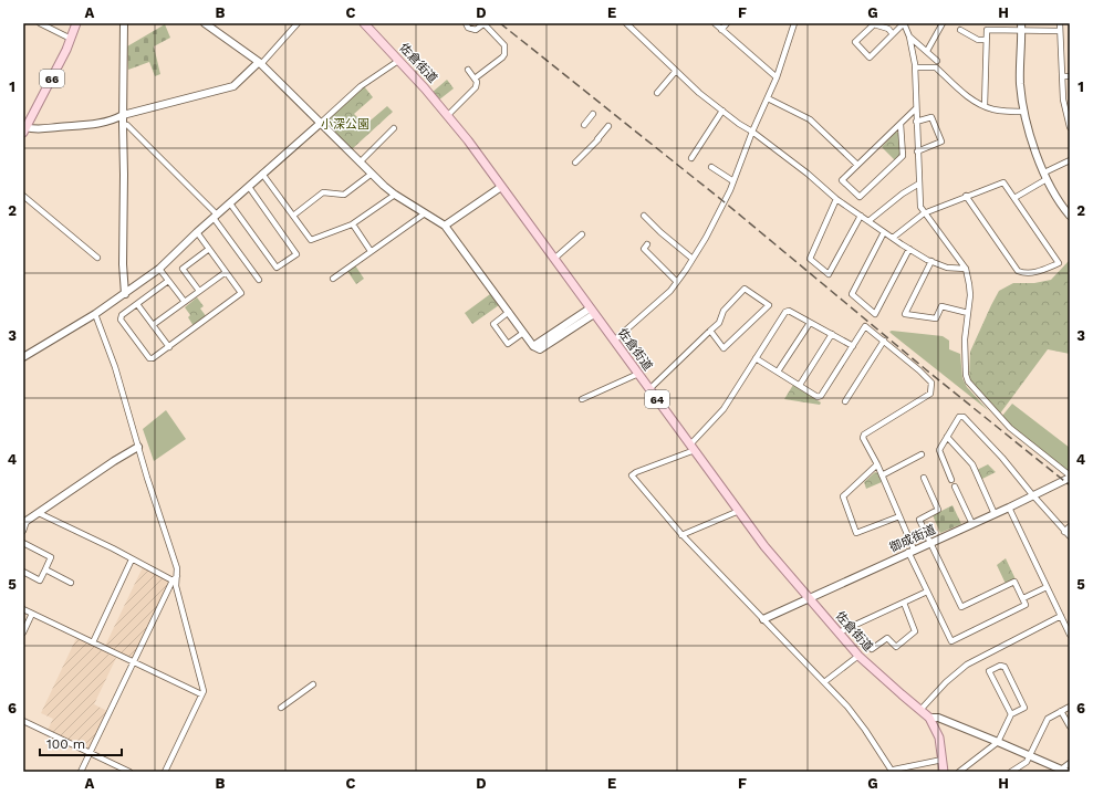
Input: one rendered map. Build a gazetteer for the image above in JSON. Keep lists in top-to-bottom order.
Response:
{
  "streets": {
    "main road": ["佐倉街道", "66", "64"],
    "street": ["御成街道"]
  },
  "crossings": [
    ["佐倉街道", "御成街道"]
  ],
  "parks": ["小深公園"],
  "scale_bar": "100 m",
  "grid": {
    "columns": [
      "A",
      "B",
      "C",
      "D",
      "E",
      "F",
      "G",
      "H"
    ],
    "rows": [
      "1",
      "2",
      "3",
      "4",
      "5",
      "6"
    ]
  }
}
